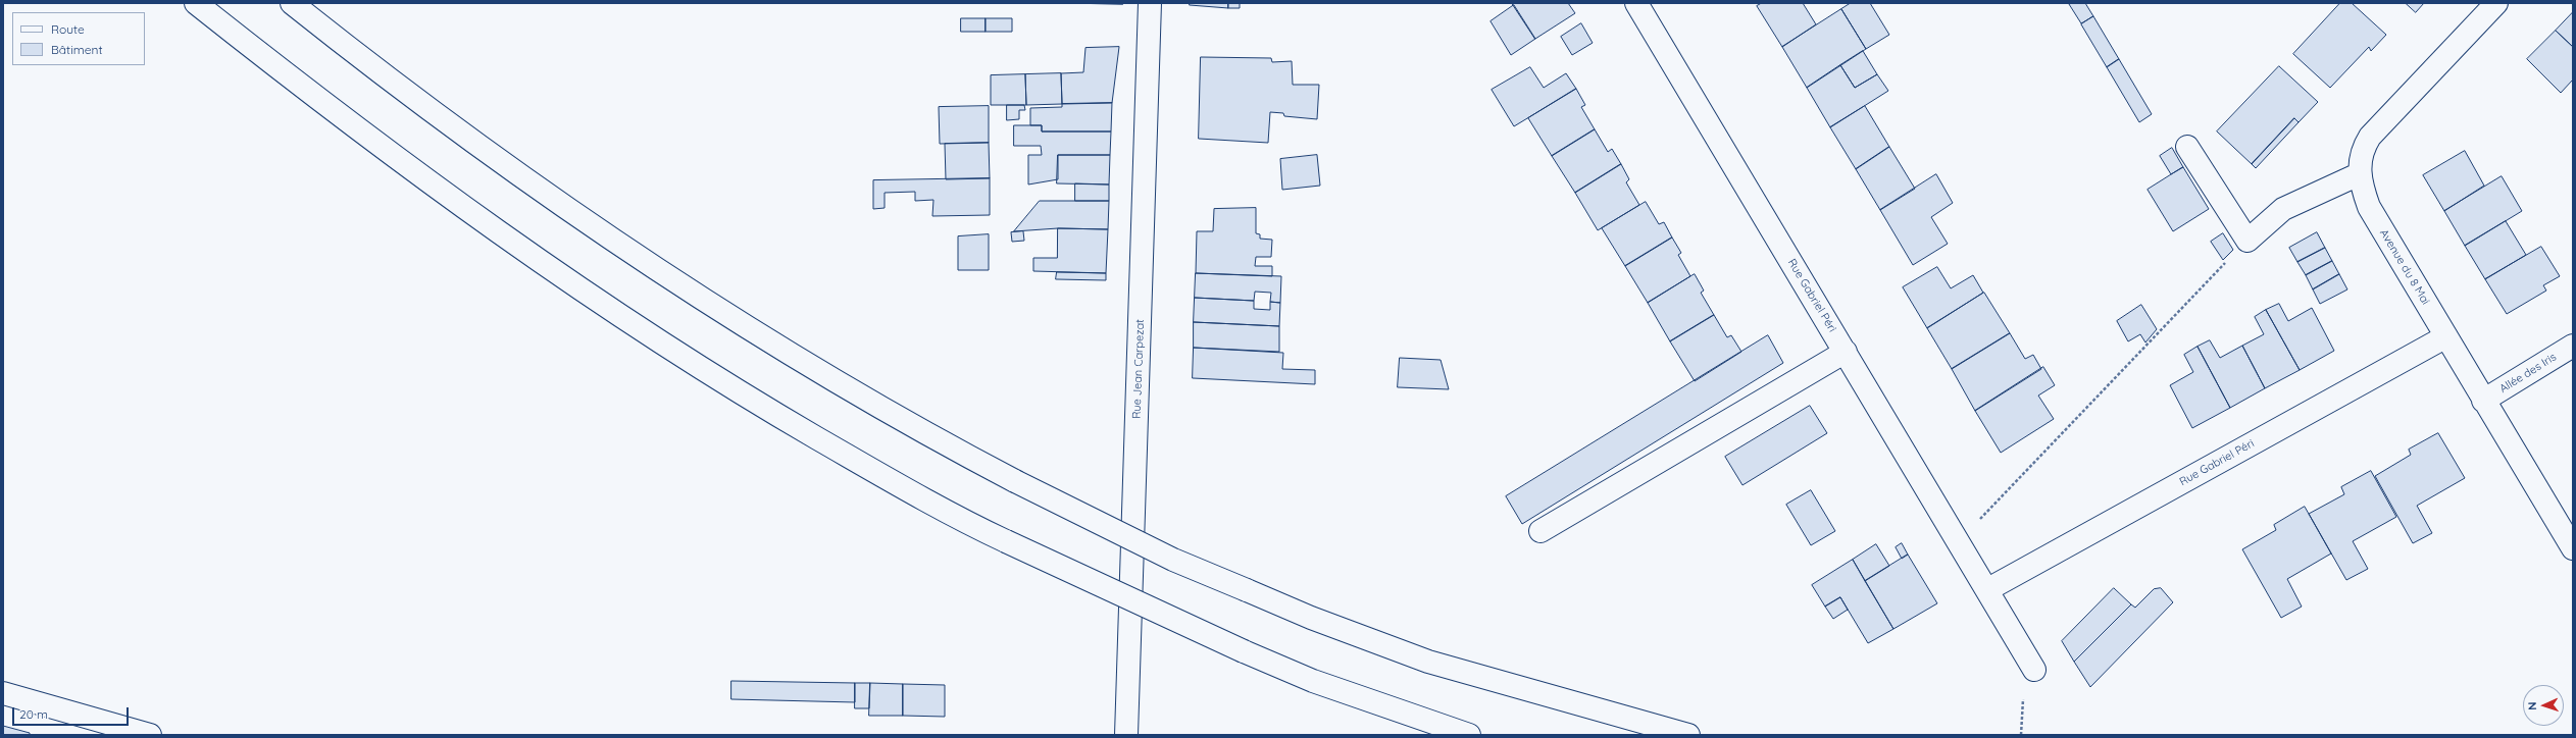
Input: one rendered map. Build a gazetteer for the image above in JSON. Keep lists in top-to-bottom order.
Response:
{
  "streets": {
    "main road": [
      "Avenue du 8 Mai",
      "Rue Gabriel Péri",
      "Rue Jean Carpezat",
      "Allée des Iris"
    ]
  },
  "crossings": [
    ["Avenue du 8 Mai", "Rue Gabriel Péri"],
    ["Avenue du 8 Mai", "Allée des Iris"]
  ],
  "legend": ["Route", "Bâtiment"],
  "scale_bar": "20 m",
  "north": "left"
}
